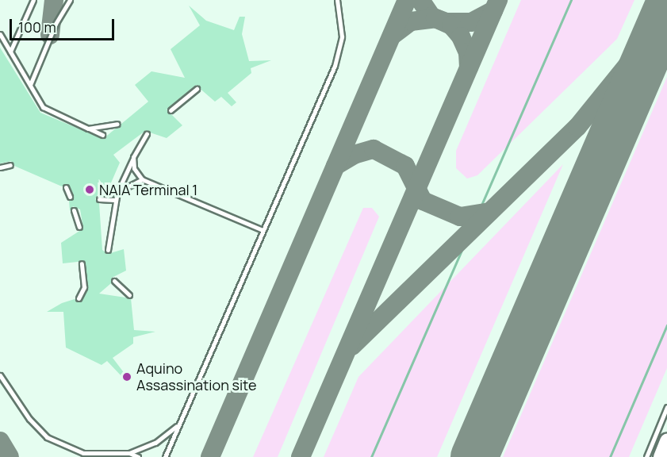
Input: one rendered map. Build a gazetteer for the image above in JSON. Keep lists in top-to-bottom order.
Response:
{
  "places": ["NAIA Terminal 1", "Aquino Assassination site"],
  "scale_bar": "100 m"
}
